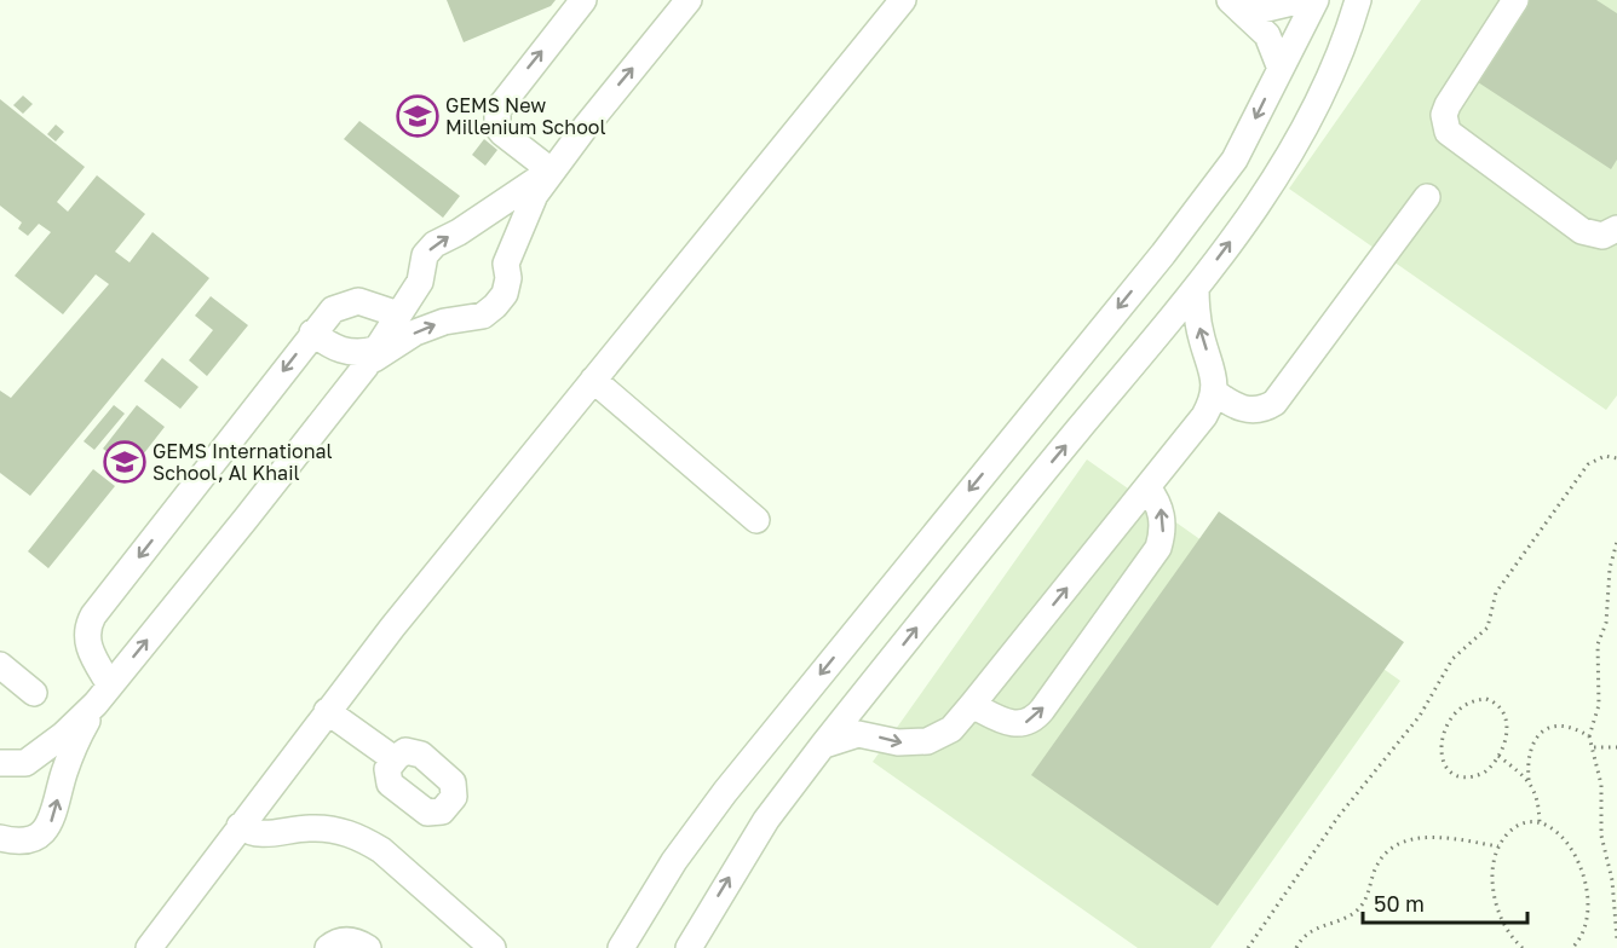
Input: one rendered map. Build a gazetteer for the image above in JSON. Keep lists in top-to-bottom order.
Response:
{
  "places": {
    "school or university": ["GEMS New Millenium School", "GEMS International School, Al Khail"]
  },
  "scale_bar": "50 m"
}
